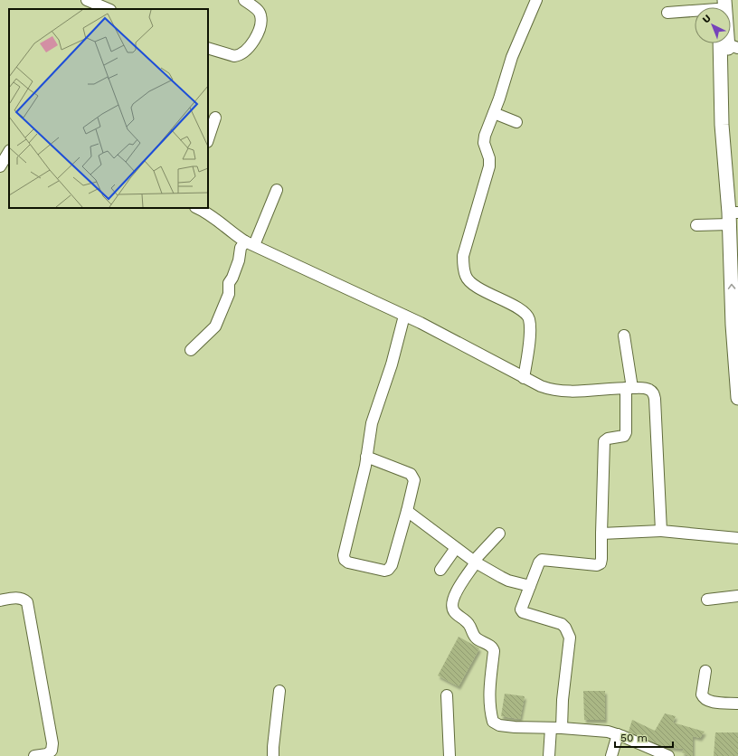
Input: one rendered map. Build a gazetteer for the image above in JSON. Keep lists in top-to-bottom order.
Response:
{
  "scale_bar": "50 m",
  "north": "top left"
}
